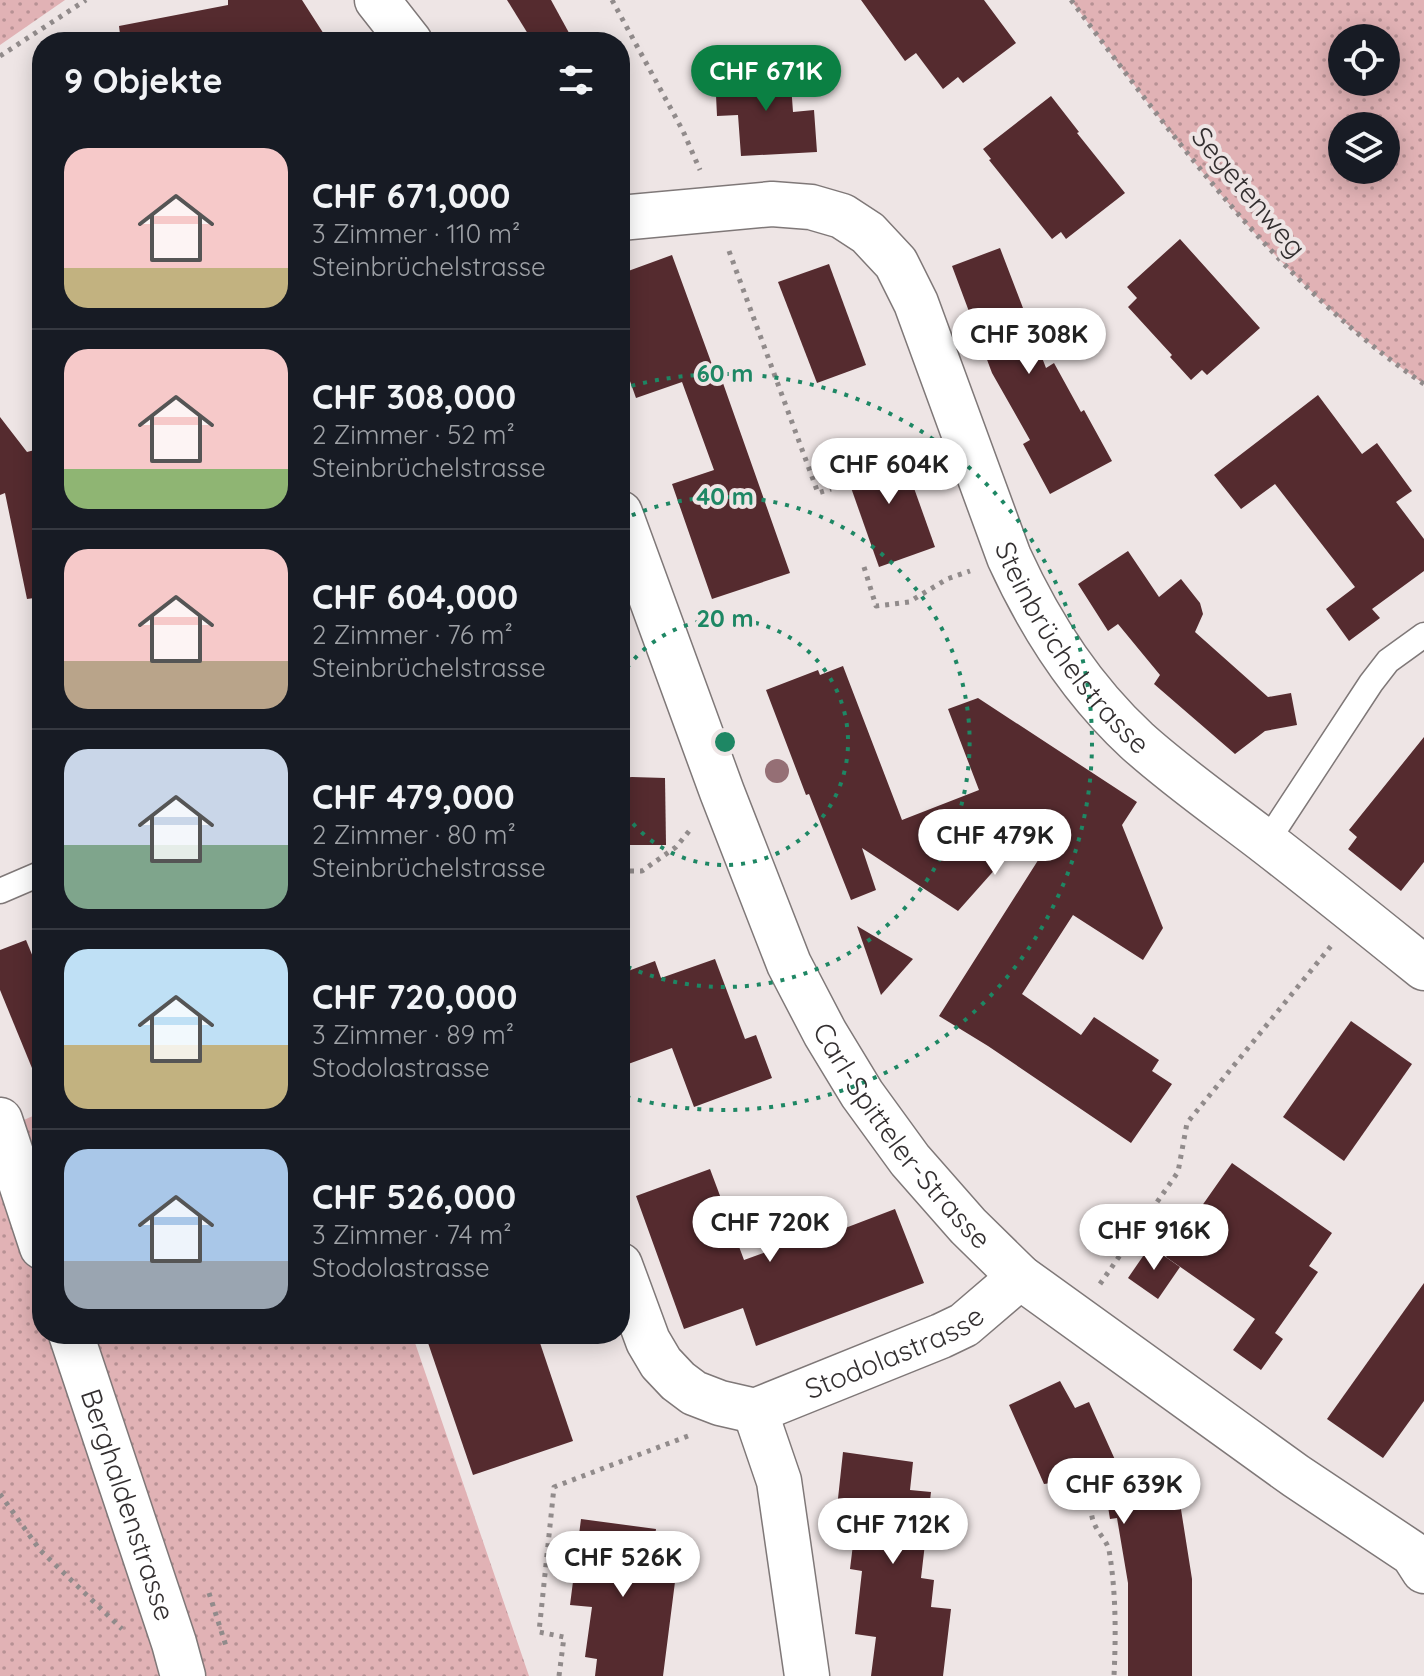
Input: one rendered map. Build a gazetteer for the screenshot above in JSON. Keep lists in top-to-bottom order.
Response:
{
  "streets": {
    "street": [
      "Steinbrüchelstrasse",
      "Carl-Spitteler-Strasse",
      "Stodolastrasse",
      "Berghaldenstrasse"
    ],
    "path": ["Segetenweg"]
  },
  "crossings": [
    ["Carl-Spitteler-Strasse", "Stodolastrasse"]
  ],
  "page": {
    "heading": "9 Objekte",
    "price": [
      "CHF 671K",
      "CHF 308K",
      "CHF 604K",
      "CHF 479K",
      "CHF 720K",
      "CHF 916K",
      "CHF 639K",
      "CHF 712K",
      "CHF 526K"
    ],
    "list": [
      {
        "name": "CHF 671,000",
        "note": "3 Zimmer · 110 m² · Steinbrüchelstrasse"
      },
      {
        "name": "CHF 308,000",
        "note": "2 Zimmer · 52 m² · Steinbrüchelstrasse"
      },
      {
        "name": "CHF 604,000",
        "note": "2 Zimmer · 76 m² · Steinbrüchelstrasse"
      },
      {
        "name": "CHF 479,000",
        "note": "2 Zimmer · 80 m² · Steinbrüchelstrasse"
      },
      {
        "name": "CHF 720,000",
        "note": "3 Zimmer · 89 m² · Stodolastrasse"
      },
      {
        "name": "CHF 526,000",
        "note": "3 Zimmer · 74 m² · Stodolastrasse"
      }
    ]
  },
  "rings": ["60 m", "40 m", "20 m"]
}
